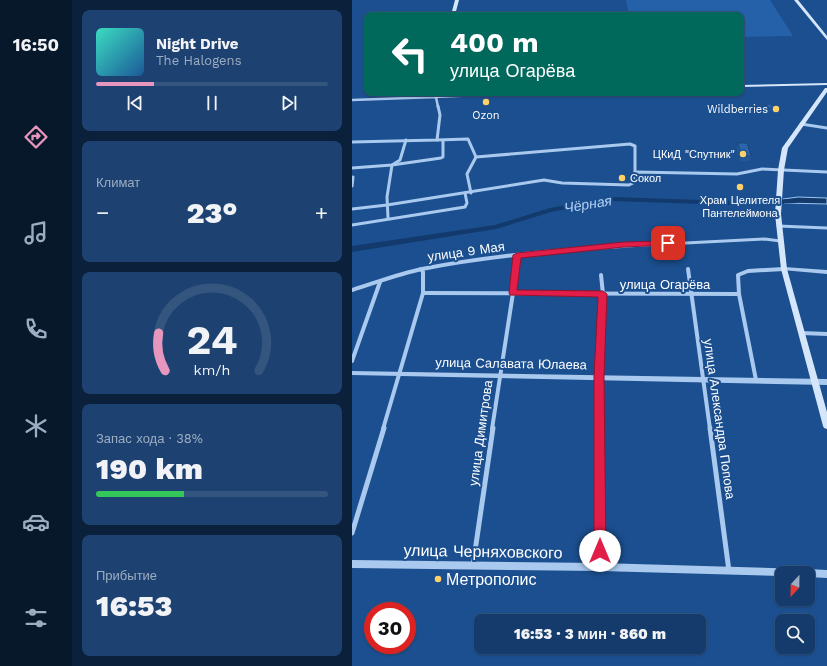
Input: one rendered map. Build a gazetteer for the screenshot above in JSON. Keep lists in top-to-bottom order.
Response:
{
  "streets": {
    "street": [
      "улица 9 Мая",
      "улица Огарёва",
      "улица Салавата Юлаева",
      "улица Александра Попова",
      "улица Димитрова",
      "улица Черняховского"
    ]
  },
  "crossings": [
    ["улица 9 Мая", "улица Димитрова"],
    ["улица Огарёва", "улица Александра Попова"],
    ["улица Огарёва", "улица Димитрова"],
    ["улица Салавата Юлаева", "улица Александра Попова"],
    ["улица Салавата Юлаева", "улица Димитрова"],
    ["улица Александра Попова", "улица Черняховского"],
    ["улица Димитрова", "улица Черняховского"]
  ],
  "water": ["Чёрная"],
  "places": [
    "Ozon",
    "Wildberries",
    "ЦКиД \"Спутник\"",
    "Сокол",
    "Храм Целителя Пантелеймона",
    "Метрополис"
  ],
  "north": "bottom",
  "page": {
    "tabs": "16:50",
    "turn": ["400 m", "улица Огарёва"],
    "song": ["Night Drive", "The Halogens"],
    "tile": [
      "Климат",
      ["Запас хода · 38%", "190 km"],
      ["Прибытие", "16:53"]
    ],
    "heat": ["−", "23°", "+"],
    "limit": "30",
    "trip": "16:53 · 3 мин · 860 m",
    "gauge": ["24", "km/h"]
  }
}
